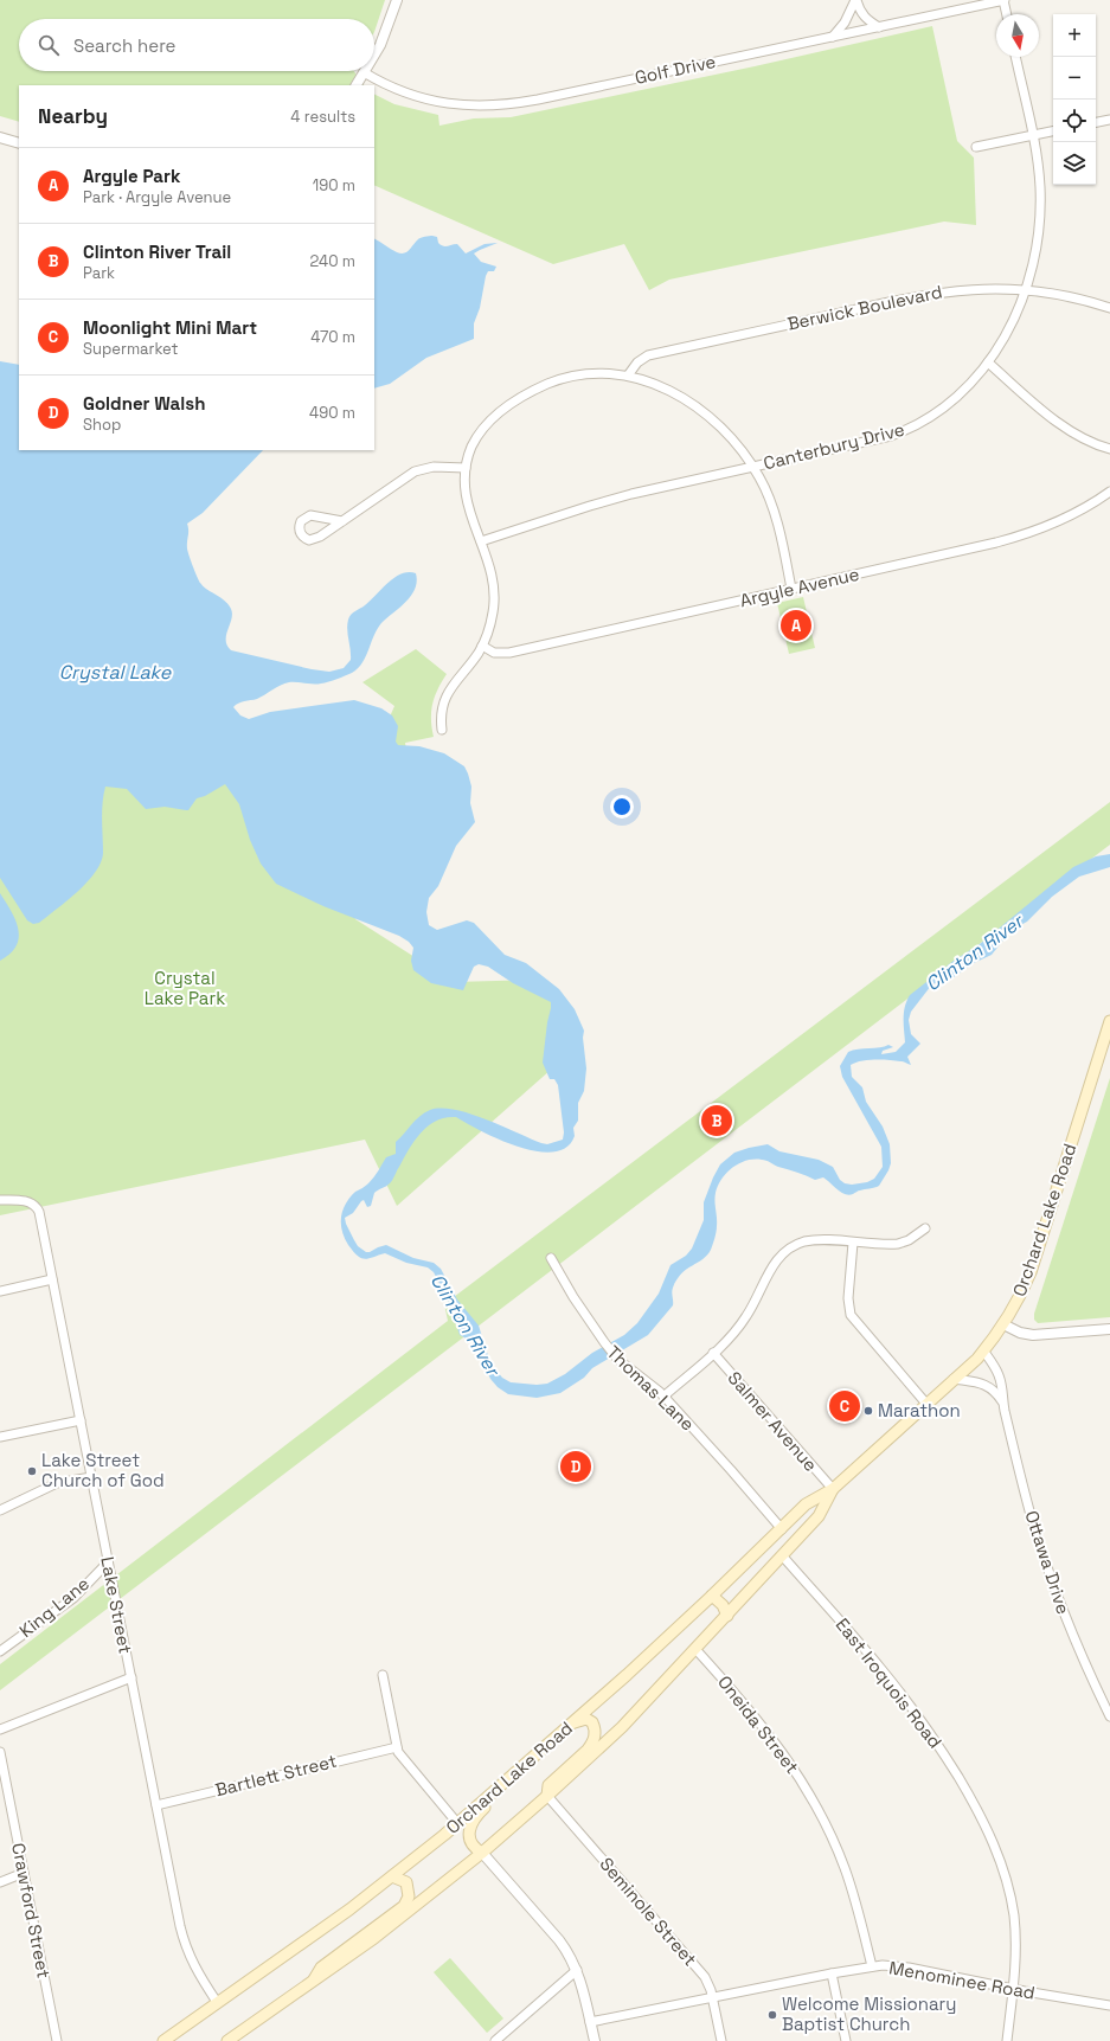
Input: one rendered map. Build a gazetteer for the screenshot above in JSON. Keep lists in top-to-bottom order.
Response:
{
  "streets": {
    "main road": ["Orchard Lake Road"],
    "street": [
      "Golf Drive",
      "Berwick Boulevard",
      "Canterbury Drive",
      "Argyle Avenue",
      "Thomas Lane",
      "Salmer Avenue",
      "Ottawa Drive",
      "Lake Street",
      "King Lane",
      "East Iroquois Road",
      "Oneida Street",
      "Bartlett Street",
      "Crawford Street",
      "Seminole Street",
      "Menominee Road"
    ]
  },
  "crossings": [
    ["Berwick Boulevard", "Canterbury Drive"],
    ["Orchard Lake Road", "Thomas Lane"],
    ["Orchard Lake Road", "Salmer Avenue"],
    ["Orchard Lake Road", "Ottawa Drive"],
    ["Orchard Lake Road", "Lake Street"],
    ["Orchard Lake Road", "East Iroquois Road"],
    ["Orchard Lake Road", "Oneida Street"],
    ["Orchard Lake Road", "Seminole Street"],
    ["Lake Street", "King Lane"],
    ["Lake Street", "Bartlett Street"],
    ["East Iroquois Road", "Menominee Road"],
    ["Oneida Street", "Menominee Road"],
    ["Seminole Street", "Menominee Road"]
  ],
  "water": ["Crystal Lake", "Clinton River"],
  "parks": ["Crystal Lake Park"],
  "places": ["Marathon", "Lake Street Church of God", "Welcome Missionary Baptist Church"],
  "north": "bottom",
  "page": {
    "map_buttons": ["+", "−"],
    "search": "Search here",
    "heading": ["Nearby", "4 results"],
    "list": [
      {
        "mark": "A",
        "name": "Argyle Park",
        "note": "Park · Argyle Avenue",
        "value": "190 m"
      },
      {
        "mark": "B",
        "name": "Clinton River Trail",
        "note": "Park",
        "value": "240 m"
      },
      {
        "mark": "C",
        "name": "Moonlight Mini Mart",
        "note": "Supermarket",
        "value": "470 m"
      },
      {
        "mark": "D",
        "name": "Goldner Walsh",
        "note": "Shop",
        "value": "490 m"
      }
    ],
    "pins": [
      "A",
      "B",
      "C",
      "D"
    ]
  }
}
